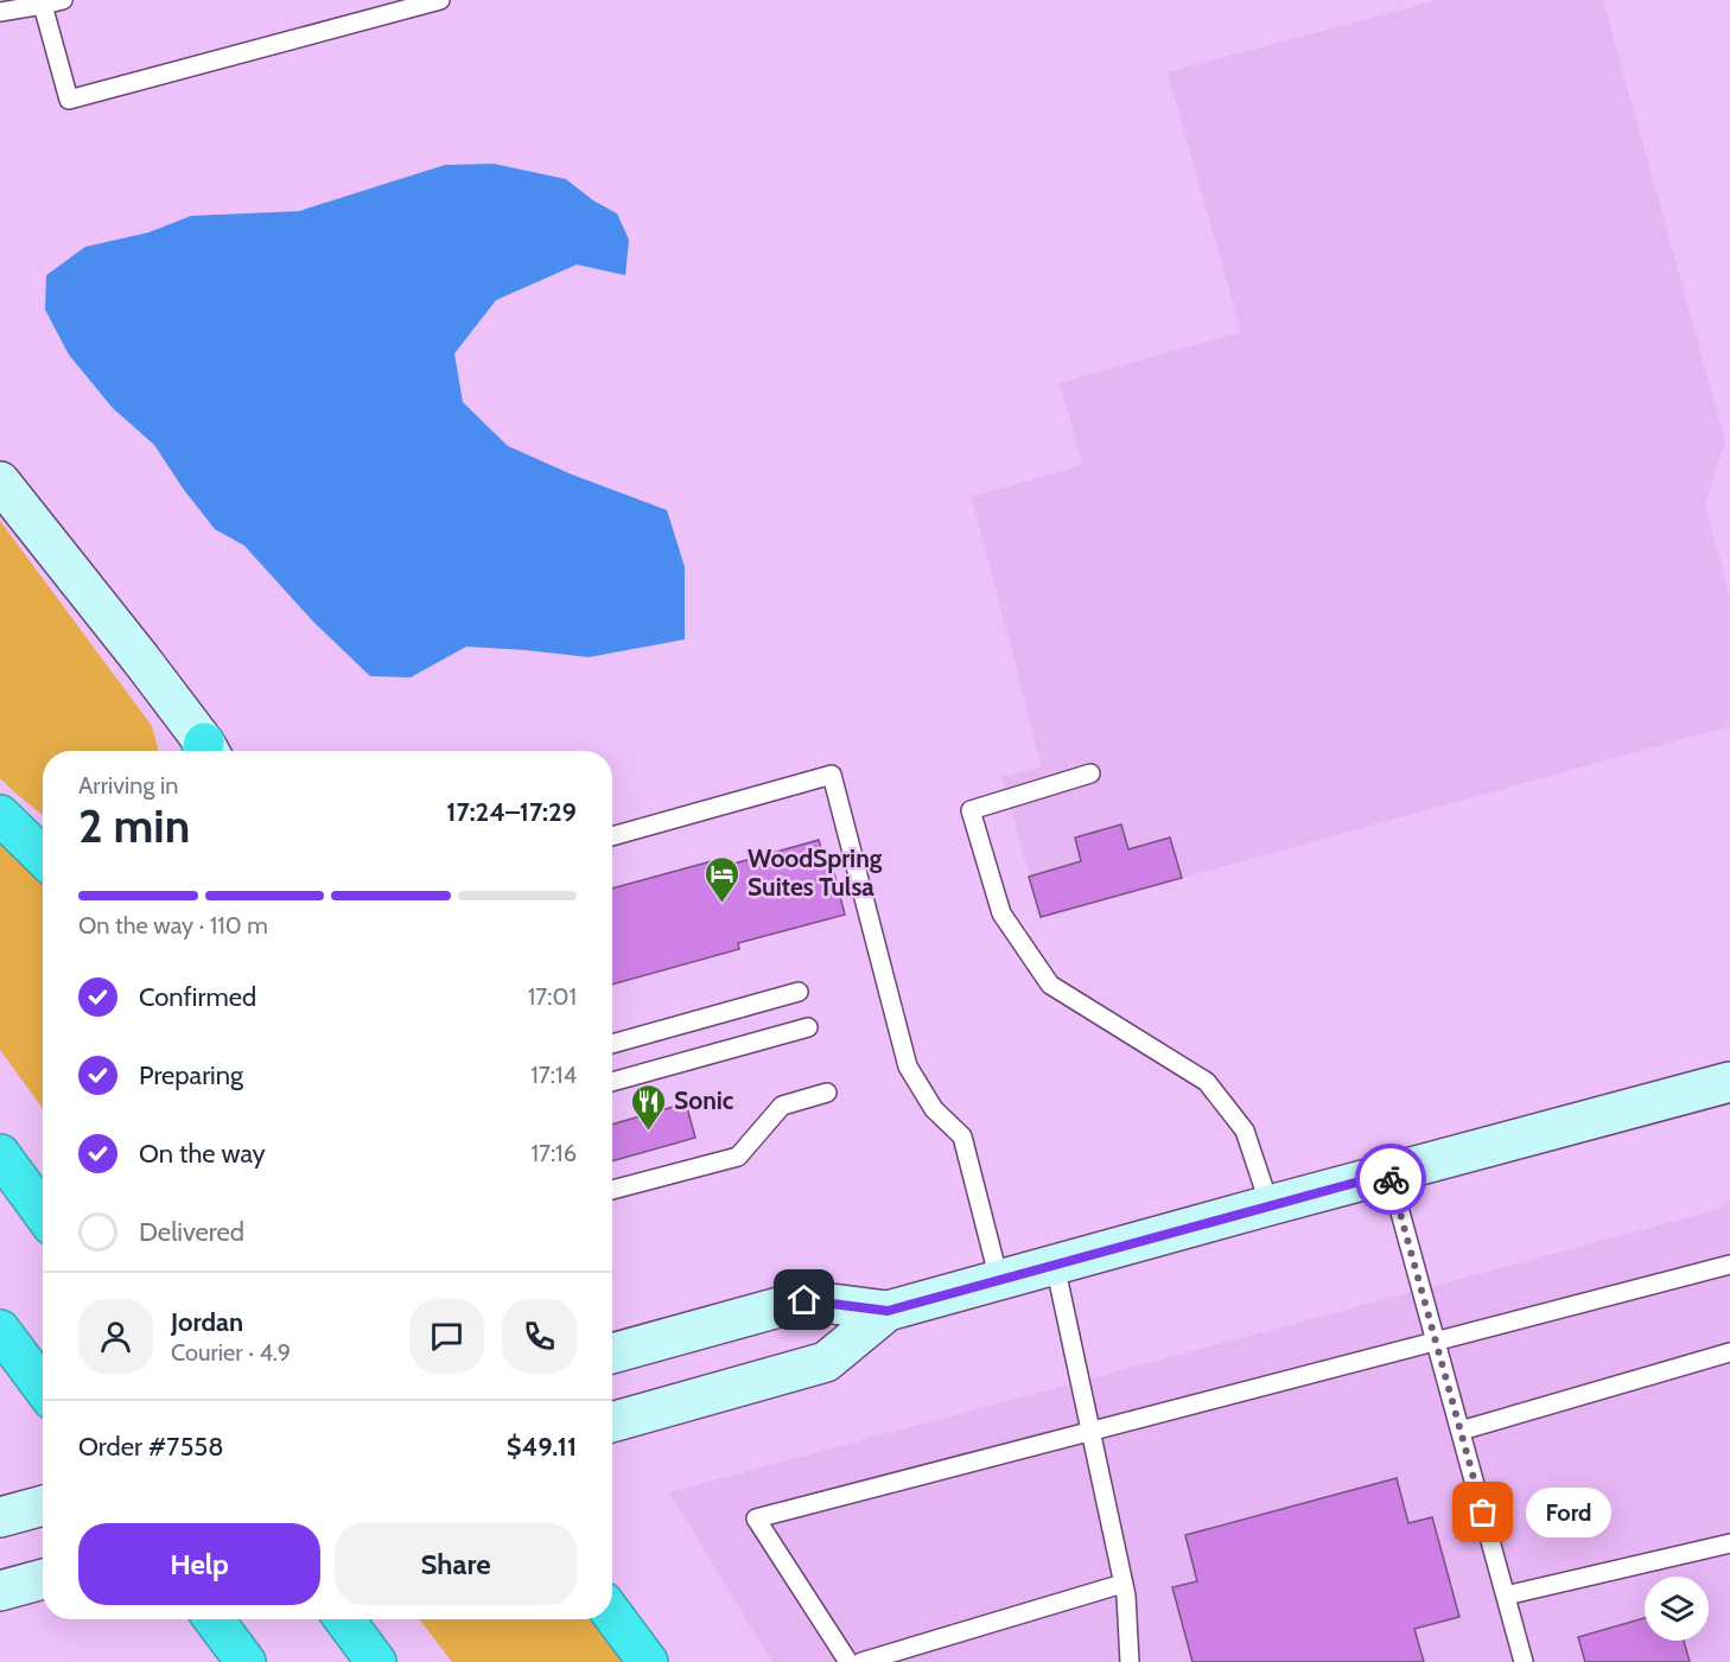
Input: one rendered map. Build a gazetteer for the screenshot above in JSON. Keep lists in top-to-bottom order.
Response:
{
  "places": {
    "hotel": ["WoodSpring Suites Tulsa"],
    "restaurant": ["Sonic"],
    "other": ["Ford"]
  },
  "page": {
    "heading": ["2 min", "Arriving in", "17:24–17:29"],
    "panel": [
      "Jordan",
      "Courier · 4.9",
      "Order #7558",
      "$49.11"
    ],
    "bar": "On the way · 110 m",
    "list": [
      ["Confirmed", "17:01"],
      ["Preparing", "17:14"],
      ["On the way", "17:16"],
      "Delivered"
    ],
    "bubble": "Ford",
    "buttons": ["Help", "Share"]
  }
}
